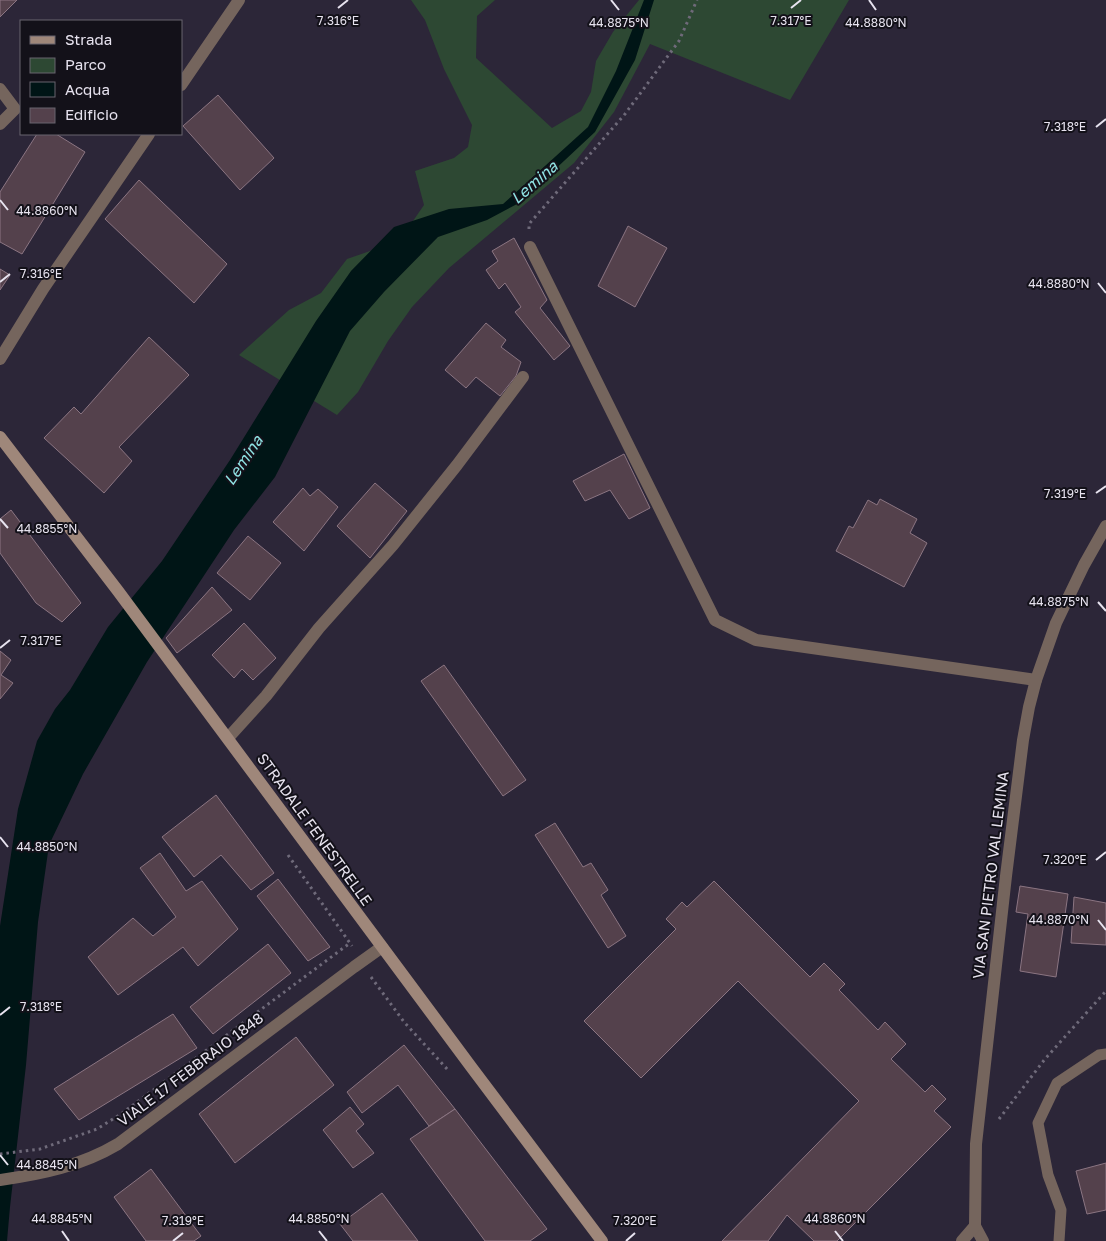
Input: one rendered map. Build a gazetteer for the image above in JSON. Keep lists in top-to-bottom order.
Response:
{
  "streets": {
    "main road": ["STRADALE FENESTRELLE"],
    "street": ["VIA SAN PIETRO VAL LEMINA", "VIALE 17 FEBBRAIO 1848"]
  },
  "crossings": [
    ["STRADALE FENESTRELLE", "VIALE 17 FEBBRAIO 1848"]
  ],
  "water": ["Lemina"],
  "legend": [
    "Strada",
    "Parco",
    "Acqua",
    "Edificio"
  ],
  "coordinates": [
    "7.316°E",
    "7.317°E",
    "44.8875°N",
    "44.8880°N",
    "7.318°E",
    "44.8860°N",
    "7.319°E",
    "44.8855°N",
    "44.8850°N",
    "7.320°E",
    "44.8870°N",
    "44.8845°N"
  ]
}
